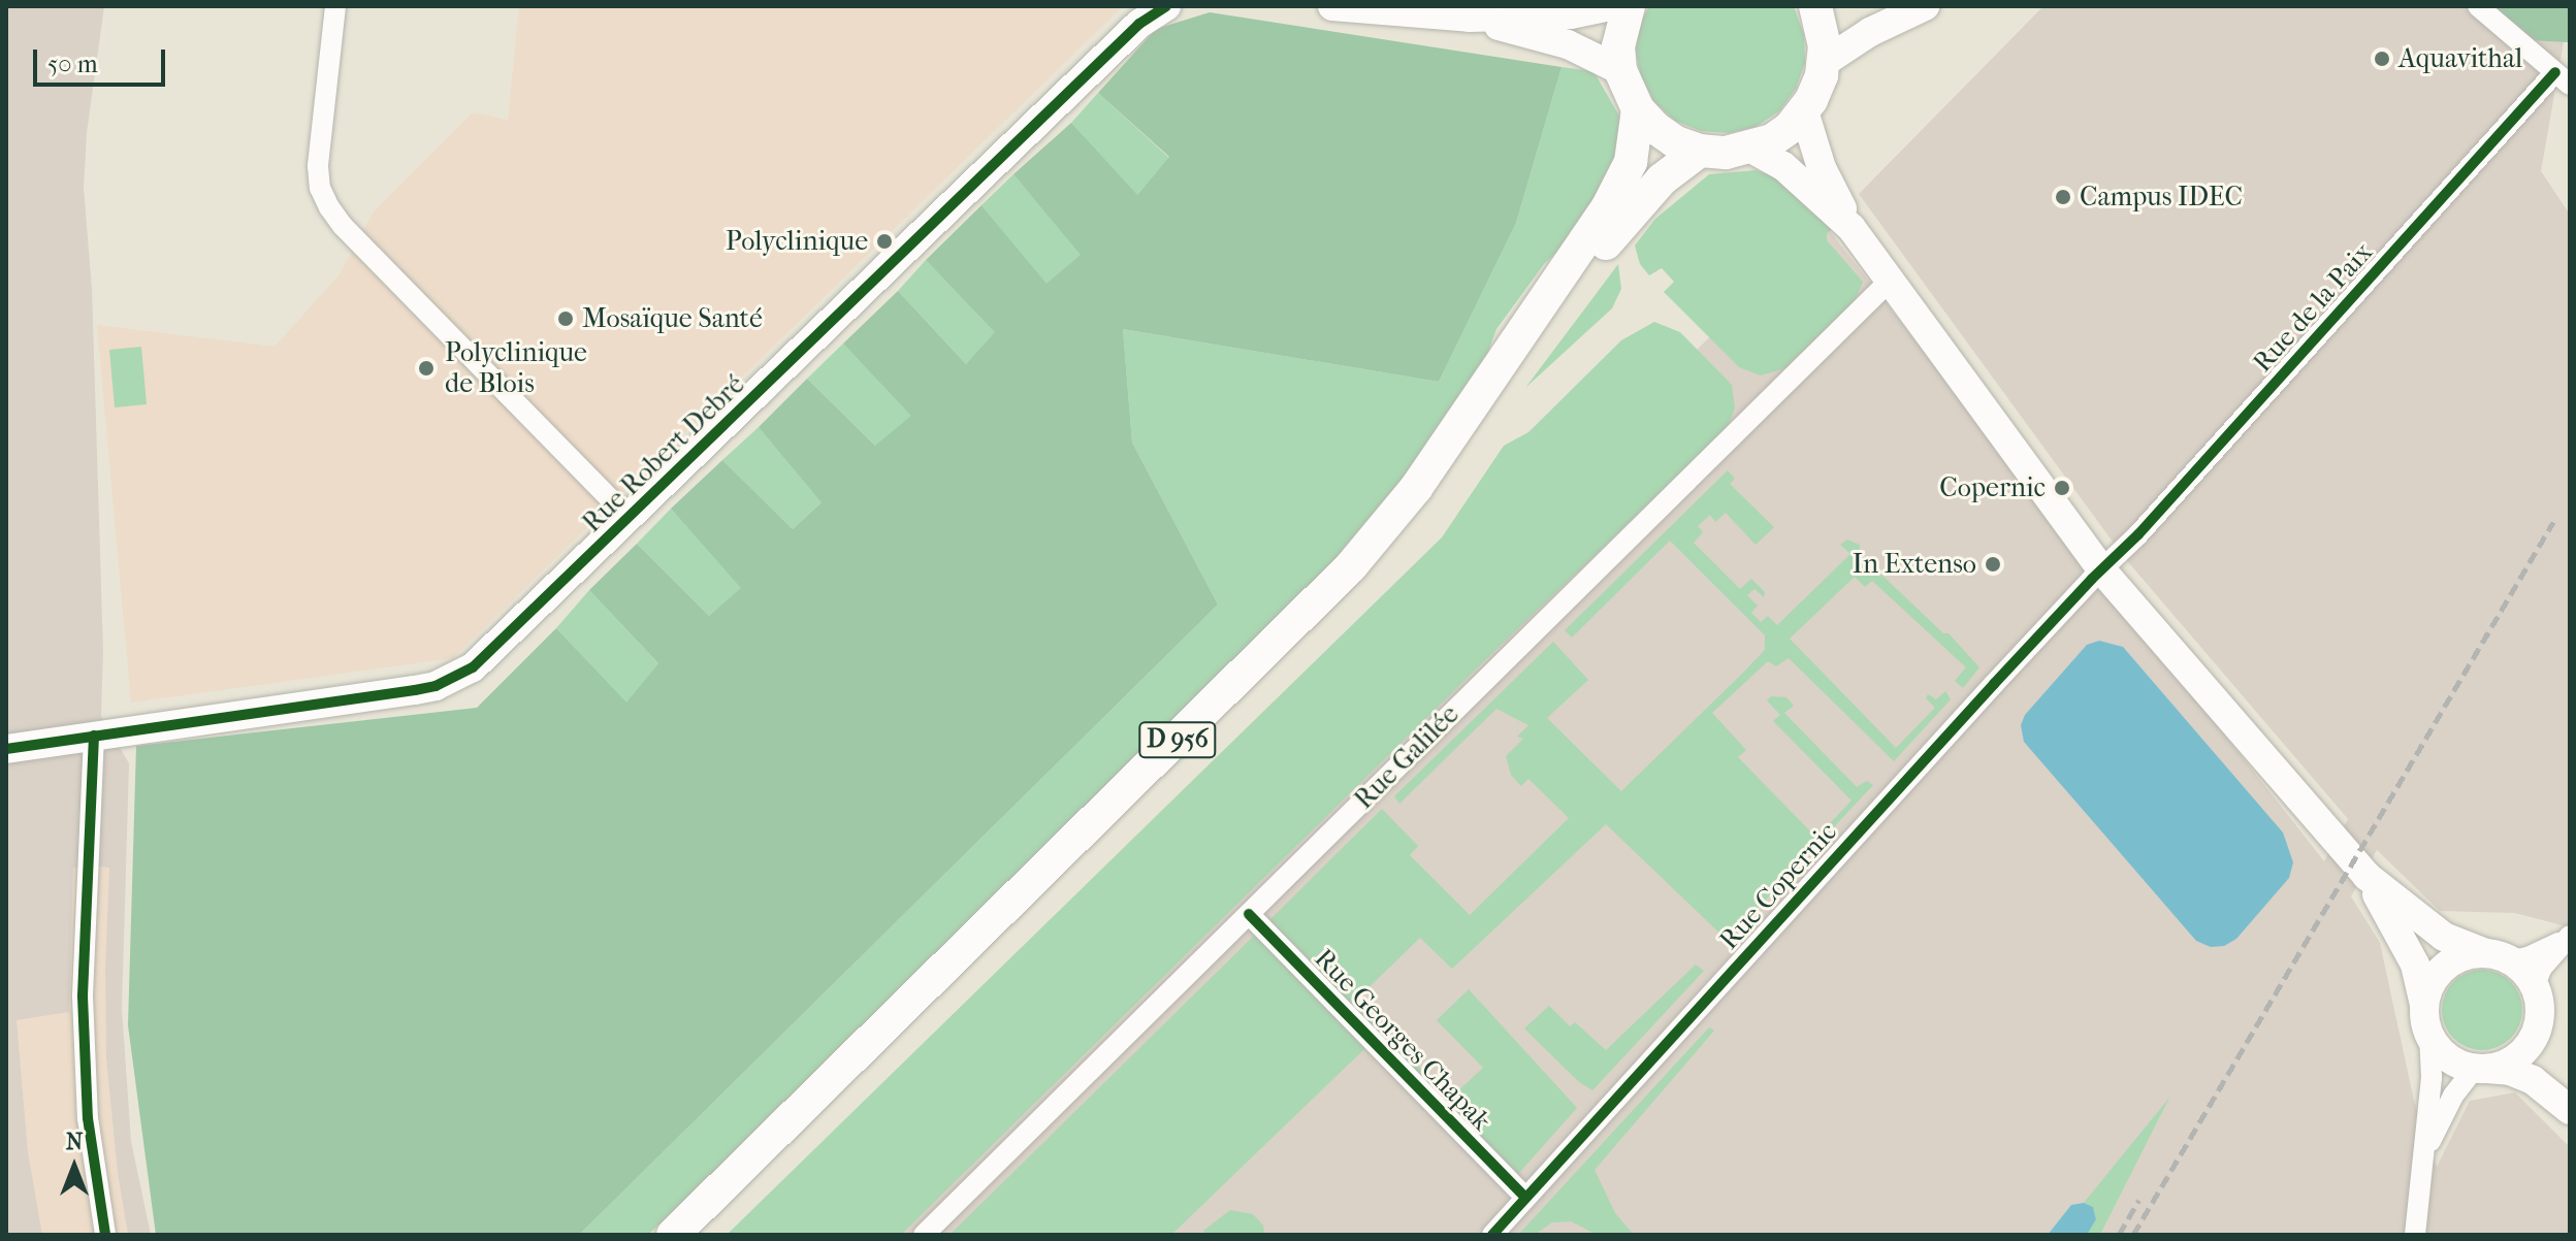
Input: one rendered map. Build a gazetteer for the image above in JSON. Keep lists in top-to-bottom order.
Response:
{
  "streets": {
    "main road": ["D 956"],
    "street": [
      "Rue de la Paix",
      "Rue Robert Debré",
      "Rue Galilée",
      "Rue Copernic",
      "Rue Georges Chapak"
    ]
  },
  "crossings": [
    ["Rue de la Paix", "Rue Copernic"],
    ["Rue Galilée", "Rue Georges Chapak"],
    ["Rue Copernic", "Rue Georges Chapak"]
  ],
  "places": [
    "Aquavithal",
    "Campus IDEC",
    "Polyclinique",
    "Mosaïque Santé",
    "Polyclinique de Blois",
    "Copernic",
    "In Extenso"
  ],
  "scale_bar": "50 m",
  "north": "top"
}
